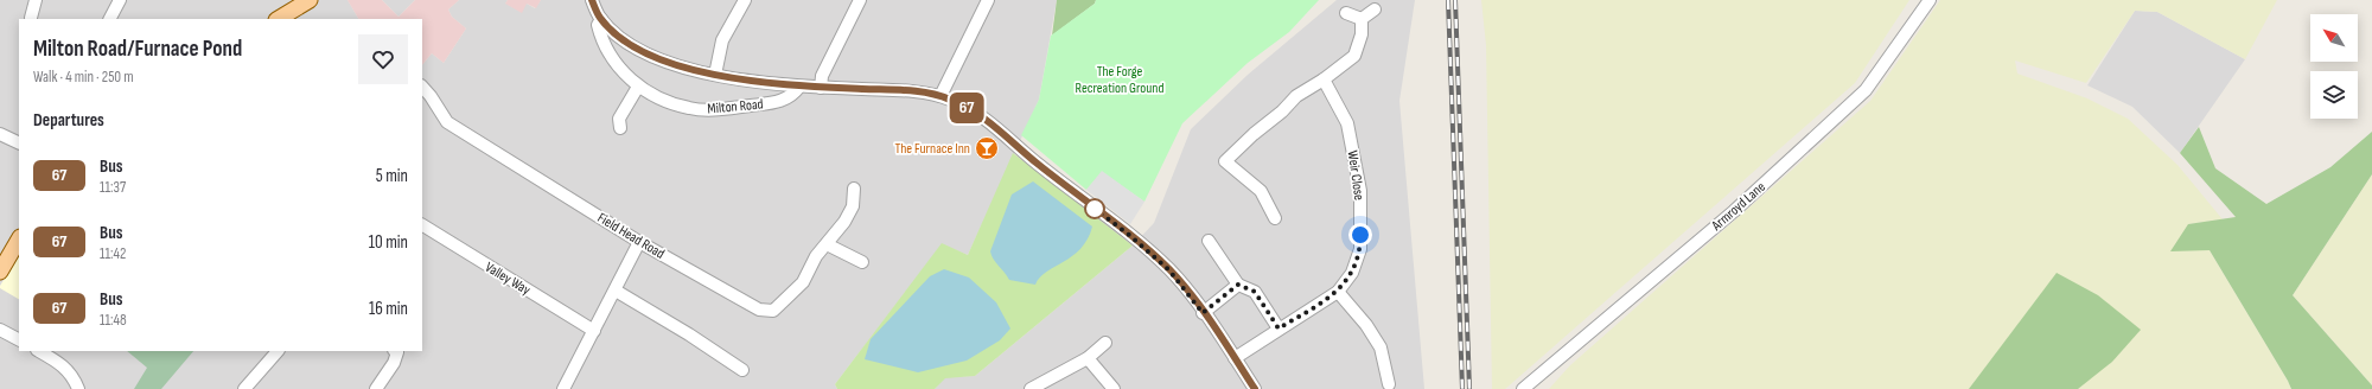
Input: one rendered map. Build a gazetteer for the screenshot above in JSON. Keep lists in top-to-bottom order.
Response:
{
  "streets": {
    "street": [
      "Milton Road",
      "Weir Close",
      "Armroyd Lane",
      "Field Head Road",
      "Valley Way"
    ]
  },
  "crossings": [
    ["Milton Road", "Weir Close"]
  ],
  "parks": ["The Forge Recreation Ground"],
  "places": {
    "bar": ["The Furnace Inn"]
  },
  "lines": ["bus line 67"],
  "north": "top left",
  "page": {
    "on_map": "67",
    "heading": [
      ["Milton Road/Furnace Pond", "Walk · 4 min · 250 m"],
      "Departures"
    ],
    "list": [
      {
        "mark": "67",
        "name": "Bus",
        "note": "11:37",
        "value": "5 min"
      },
      {
        "mark": "67",
        "name": "Bus",
        "note": "11:42",
        "value": "10 min"
      },
      {
        "mark": "67",
        "name": "Bus",
        "note": "11:48",
        "value": "16 min"
      }
    ]
  }
}
